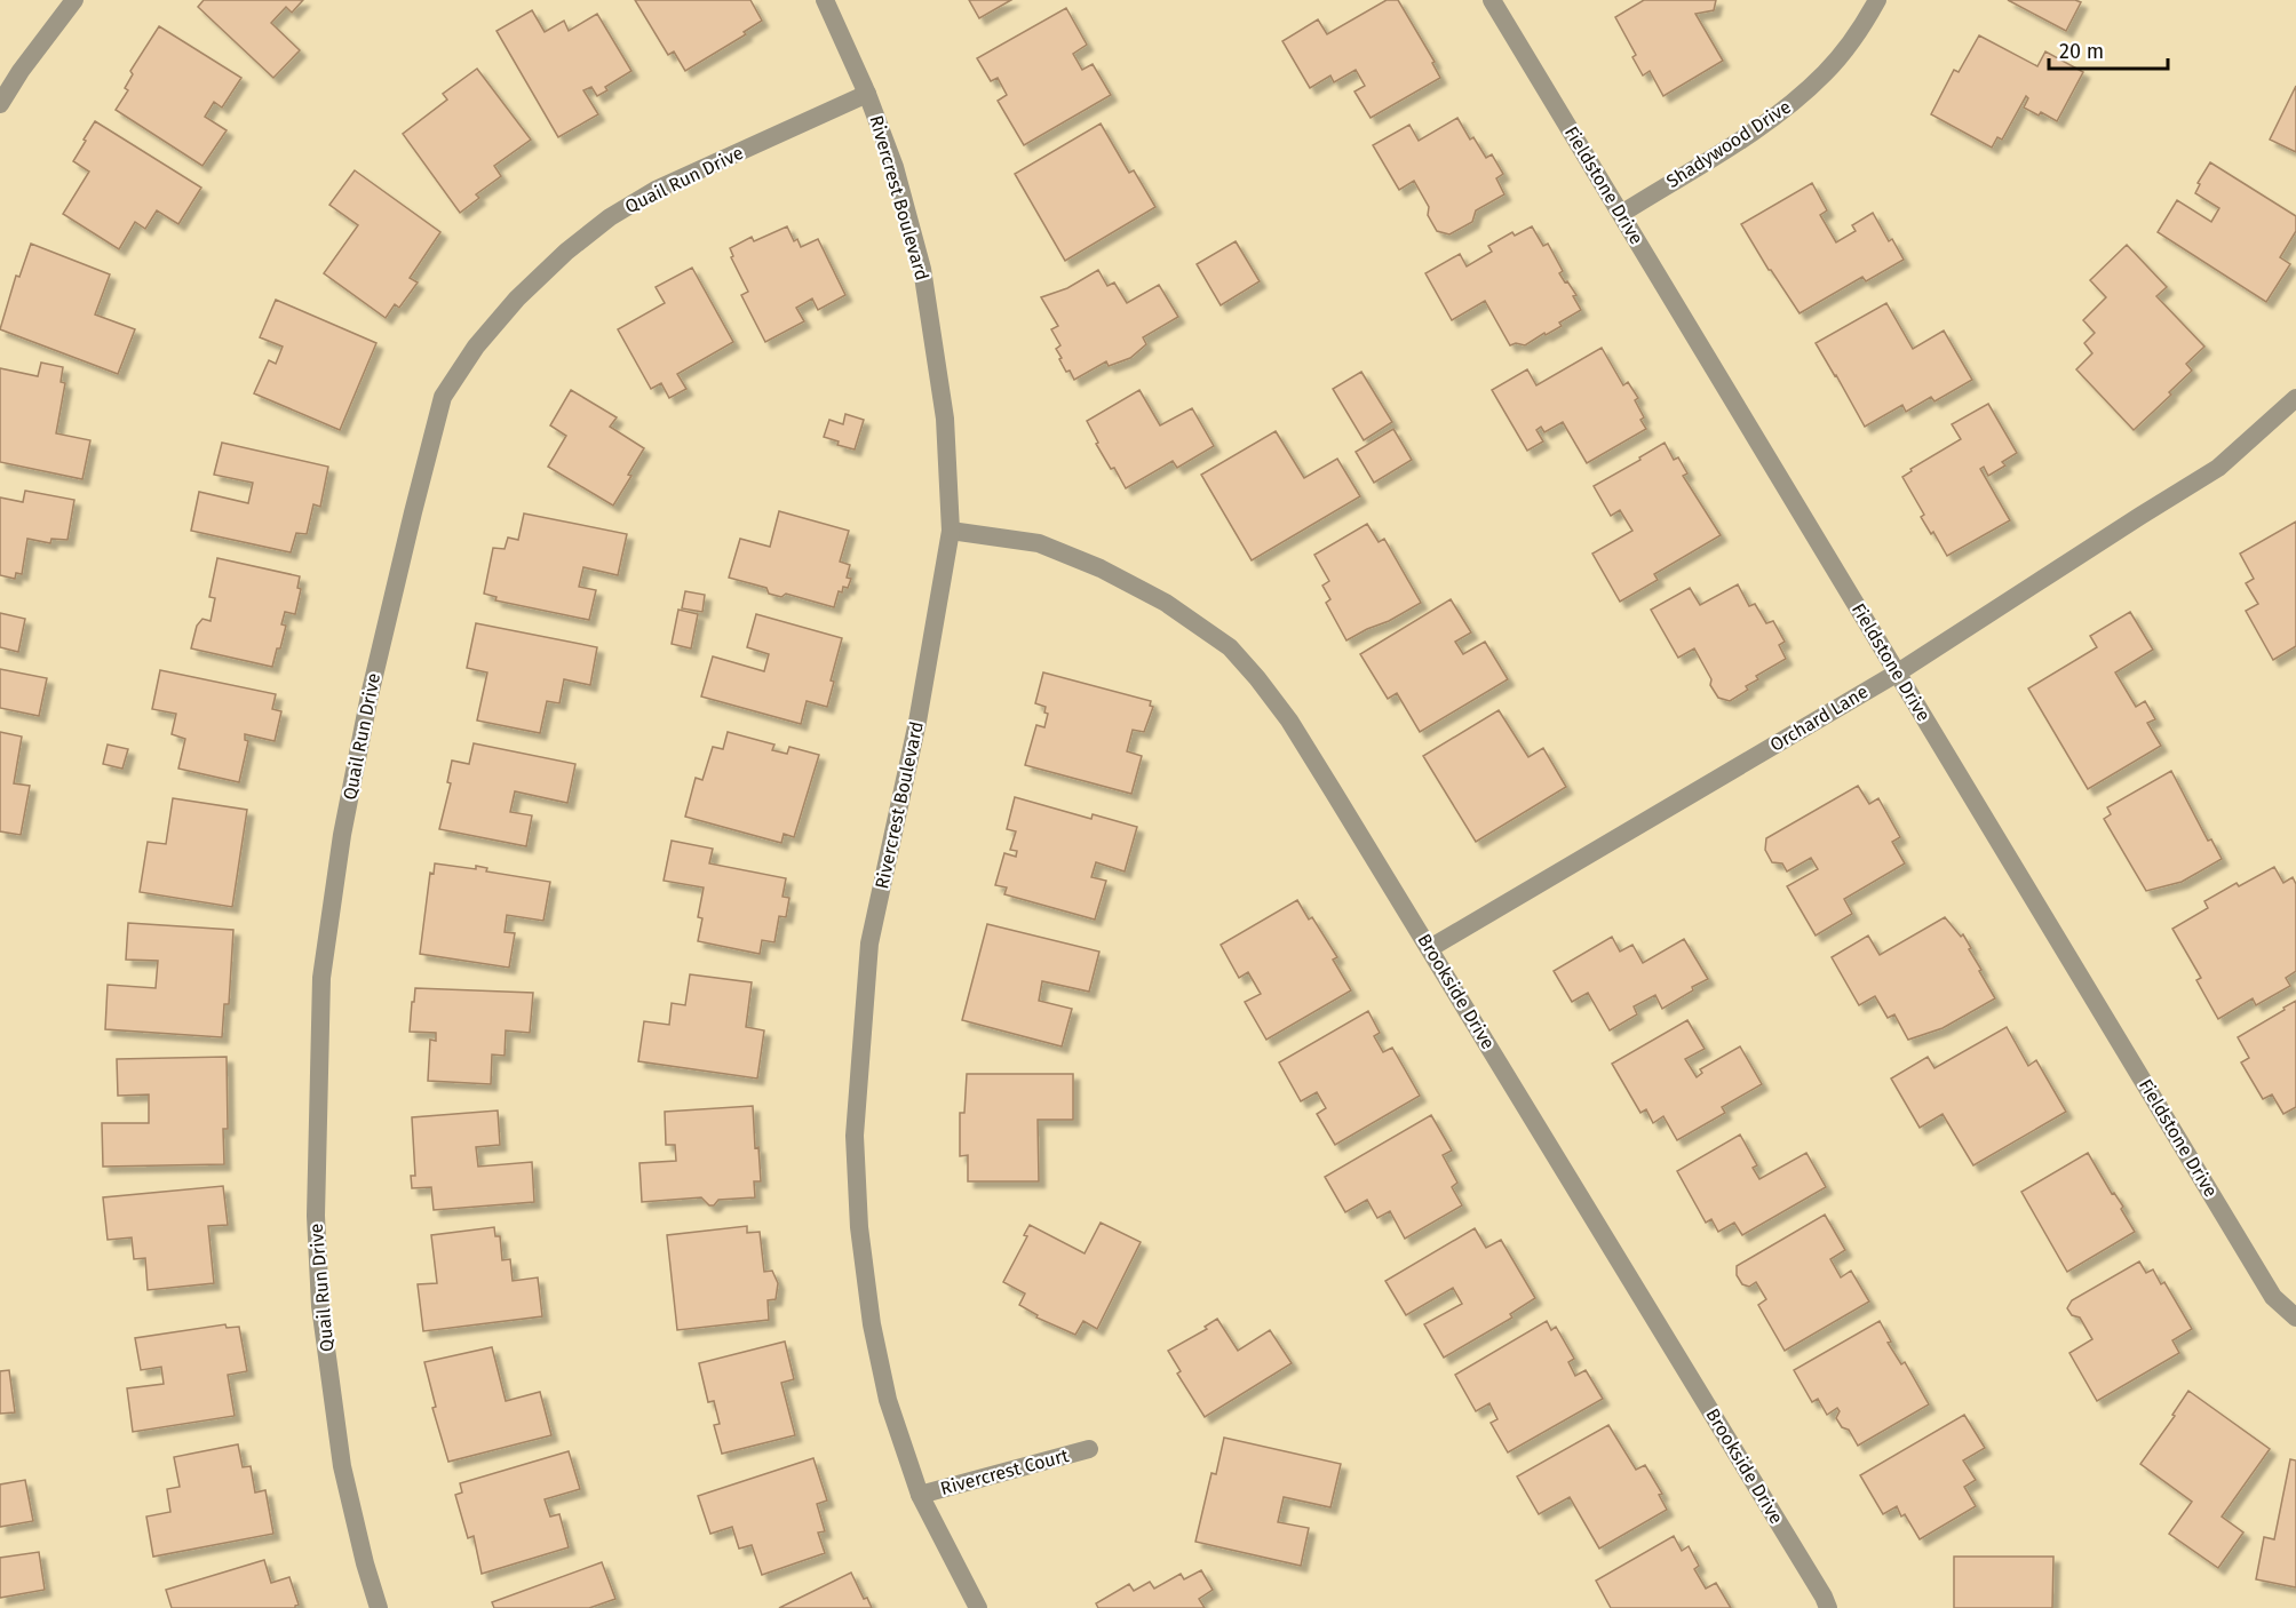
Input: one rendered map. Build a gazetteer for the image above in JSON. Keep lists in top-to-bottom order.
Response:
{
  "streets": {
    "street": [
      "Shadywood Drive",
      "Quail Run Drive",
      "Fieldstone Drive",
      "Rivercrest Boulevard",
      "Orchard Lane",
      "Brookside Drive",
      "Rivercrest Court"
    ]
  },
  "crossings": [
    ["Shadywood Drive", "Fieldstone Drive"],
    ["Quail Run Drive", "Rivercrest Boulevard"],
    ["Fieldstone Drive", "Orchard Lane"],
    ["Rivercrest Boulevard", "Brookside Drive"],
    ["Rivercrest Boulevard", "Rivercrest Court"],
    ["Orchard Lane", "Brookside Drive"]
  ],
  "scale_bar": "20 m"
}
